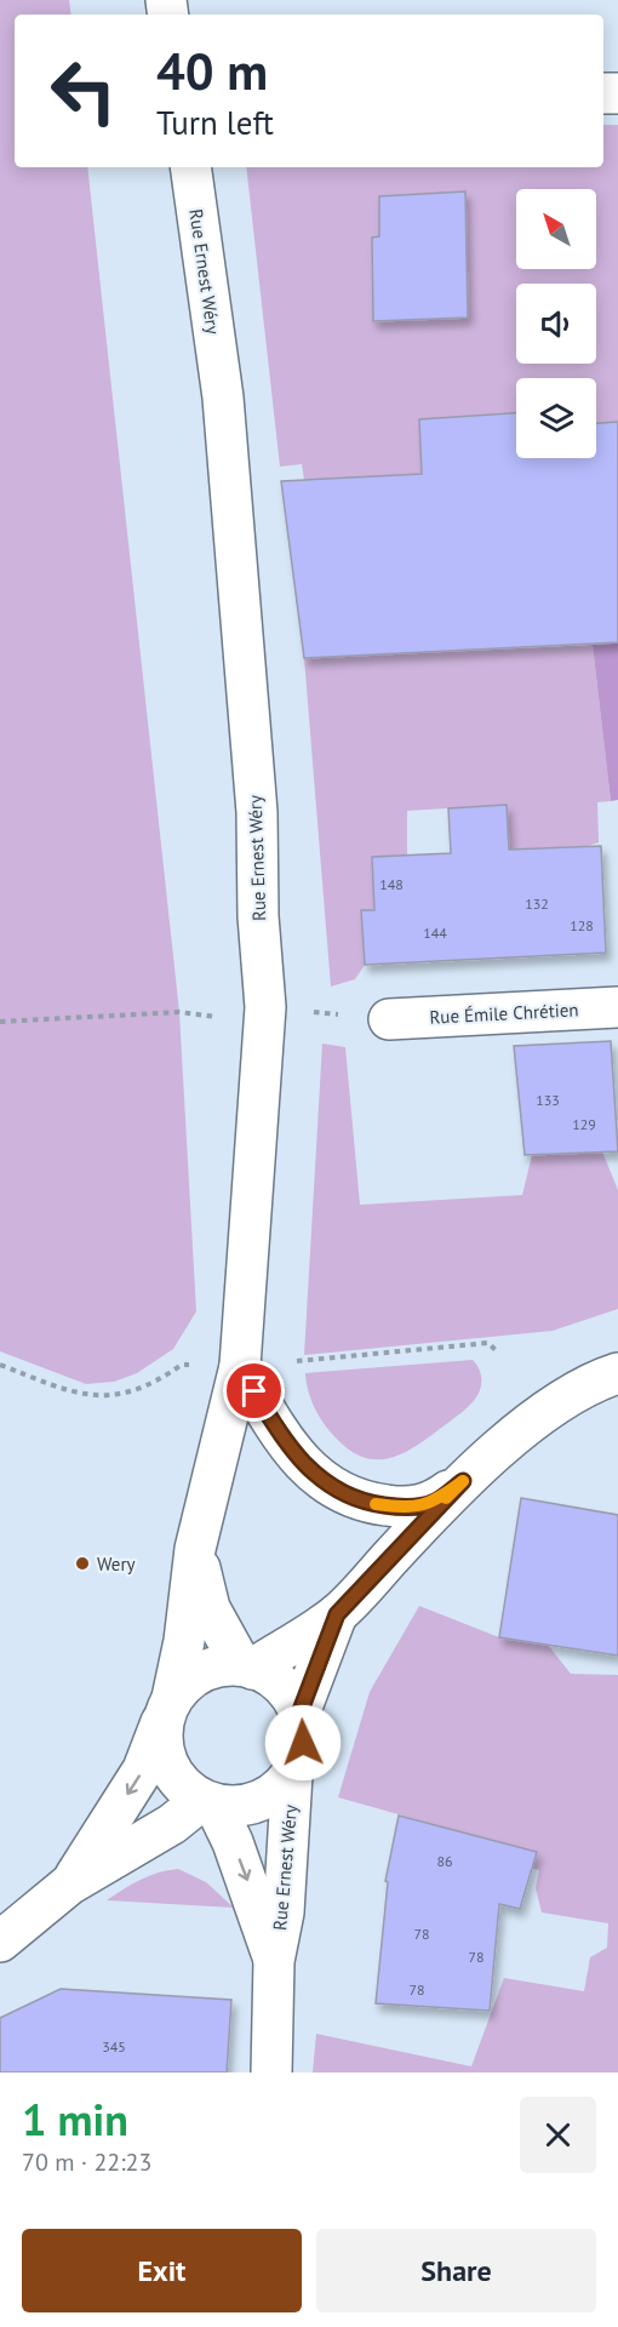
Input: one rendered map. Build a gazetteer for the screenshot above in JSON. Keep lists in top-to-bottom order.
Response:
{
  "streets": {
    "street": ["Rue Ernest Wéry", "Rue Émile Chrétien"]
  },
  "places": ["Wery"],
  "house_numbers": [
    "148",
    "132",
    "128",
    "144",
    "133",
    "129",
    "86",
    "78",
    "78",
    "78",
    "345"
  ],
  "north": "top left",
  "page": {
    "turn": ["40 m", "Turn left"],
    "heading": ["1 min", "70 m · 22:23"],
    "buttons": ["Exit", "Share"]
  }
}
